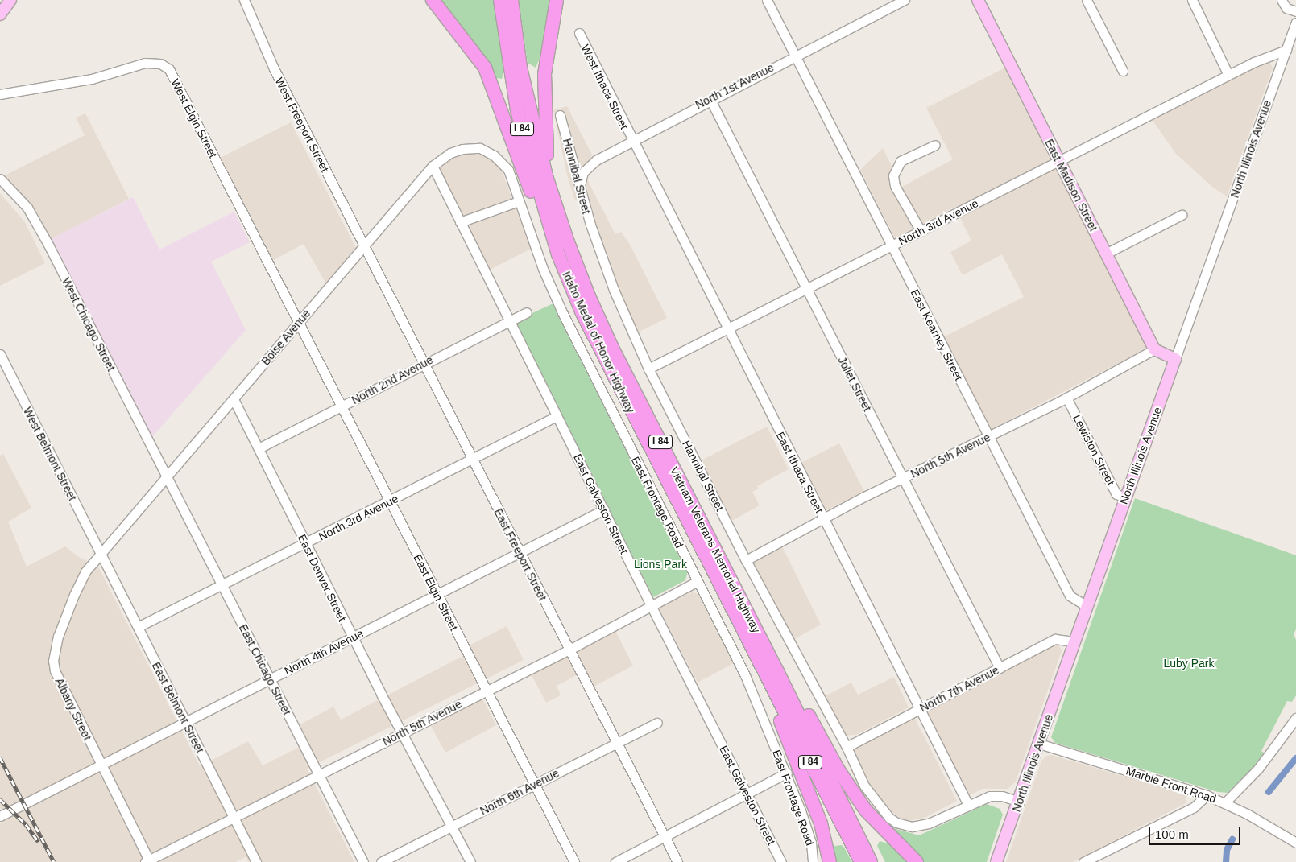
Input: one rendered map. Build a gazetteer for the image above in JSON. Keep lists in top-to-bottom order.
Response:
{
  "streets": {
    "highway": ["I 84", "Idaho Medal of Honor Highway", "Vietnam Veterans Memorial Highway"],
    "main road": ["North Illinois Avenue", "East Madison Street"],
    "street": [
      "North 1st Avenue",
      "West Ithaca Street",
      "West Elgin Street",
      "West Freeport Street",
      "Hannibal Street",
      "North 3rd Avenue",
      "West Chicago Street",
      "East Kearney Street",
      "Boise Avenue",
      "North 2nd Avenue",
      "Joliet Street",
      "Lewiston Street",
      "West Belmont Street",
      "North 5th Avenue",
      "East Ithaca Street",
      "East Frontage Road",
      "East Galveston Street",
      "East Freeport Street",
      "East Denver Street",
      "East Elgin Street",
      "North 4th Avenue",
      "East Chicago Street",
      "North 7th Avenue",
      "East Belmont Street",
      "Albany Street",
      "Marble Front Road",
      "North 6th Avenue"
    ]
  },
  "crossings": [
    ["North 1st Avenue", "West Ithaca Street"],
    ["North 1st Avenue", "Hannibal Street"],
    ["North 1st Avenue", "East Kearney Street"],
    ["North 1st Avenue", "Joliet Street"],
    ["North 1st Avenue", "East Ithaca Street"],
    ["West Ithaca Street", "East Ithaca Street"],
    ["West Elgin Street", "Boise Avenue"],
    ["West Elgin Street", "East Elgin Street"],
    ["West Freeport Street", "Boise Avenue"],
    ["West Freeport Street", "East Freeport Street"],
    ["I 84", "Idaho Medal of Honor Highway"],
    ["North Illinois Avenue", "East Kearney Street"],
    ["North Illinois Avenue", "Lewiston Street"],
    ["North Illinois Avenue", "North 7th Avenue"],
    ["North Illinois Avenue", "Marble Front Road"],
    ["Hannibal Street", "North 3rd Avenue"],
    ["Hannibal Street", "North 5th Avenue"],
    ["Hannibal Street", "East Ithaca Street"],
    ["Hannibal Street", "North 7th Avenue"],
    ["East Madison Street", "North 3rd Avenue"],
    ["East Madison Street", "North 5th Avenue"],
    ["North 3rd Avenue", "East Kearney Street"],
    ["North 3rd Avenue", "Joliet Street"],
    ["North 3rd Avenue", "East Ithaca Street"],
    ["North 3rd Avenue", "East Galveston Street"],
    ["North 3rd Avenue", "East Freeport Street"],
    ["North 3rd Avenue", "East Denver Street"],
    ["North 3rd Avenue", "East Elgin Street"],
    ["North 3rd Avenue", "East Chicago Street"],
    ["North 3rd Avenue", "East Belmont Street"],
    ["West Chicago Street", "Boise Avenue"],
    ["West Chicago Street", "East Chicago Street"],
    ["East Kearney Street", "North 5th Avenue"],
    ["Boise Avenue", "West Belmont Street"],
    ["Boise Avenue", "East Frontage Road"],
    ["Boise Avenue", "East Galveston Street"],
    ["Boise Avenue", "East Freeport Street"],
    ["Boise Avenue", "East Denver Street"],
    ["Boise Avenue", "East Elgin Street"],
    ["Boise Avenue", "East Chicago Street"],
    ["Boise Avenue", "East Belmont Street"],
    ["Boise Avenue", "Albany Street"],
    ["North 2nd Avenue", "East Galveston Street"],
    ["North 2nd Avenue", "East Freeport Street"],
    ["North 2nd Avenue", "East Denver Street"],
    ["North 2nd Avenue", "East Elgin Street"],
    ["Joliet Street", "North 5th Avenue"],
    ["Joliet Street", "North 7th Avenue"],
    ["Lewiston Street", "North 5th Avenue"],
    ["West Belmont Street", "East Belmont Street"],
    ["West Belmont Street", "Albany Street"],
    ["North 5th Avenue", "East Ithaca Street"],
    ["North 5th Avenue", "East Frontage Road"],
    ["North 5th Avenue", "East Galveston Street"],
    ["North 5th Avenue", "East Freeport Street"],
    ["North 5th Avenue", "East Denver Street"],
    ["North 5th Avenue", "East Elgin Street"],
    ["North 5th Avenue", "East Chicago Street"],
    ["North 5th Avenue", "East Belmont Street"],
    ["North 5th Avenue", "Albany Street"],
    ["East Ithaca Street", "North 7th Avenue"],
    ["East Galveston Street", "North 4th Avenue"],
    ["East Freeport Street", "North 4th Avenue"],
    ["East Freeport Street", "North 6th Avenue"],
    ["East Denver Street", "North 4th Avenue"],
    ["East Denver Street", "North 6th Avenue"],
    ["East Elgin Street", "North 4th Avenue"],
    ["East Elgin Street", "North 6th Avenue"],
    ["North 4th Avenue", "East Chicago Street"],
    ["North 4th Avenue", "East Belmont Street"],
    ["North 4th Avenue", "Albany Street"],
    ["East Belmont Street", "Albany Street"]
  ],
  "parks": ["Lions Park", "Luby Park"],
  "scale_bar": "100 m"
}
